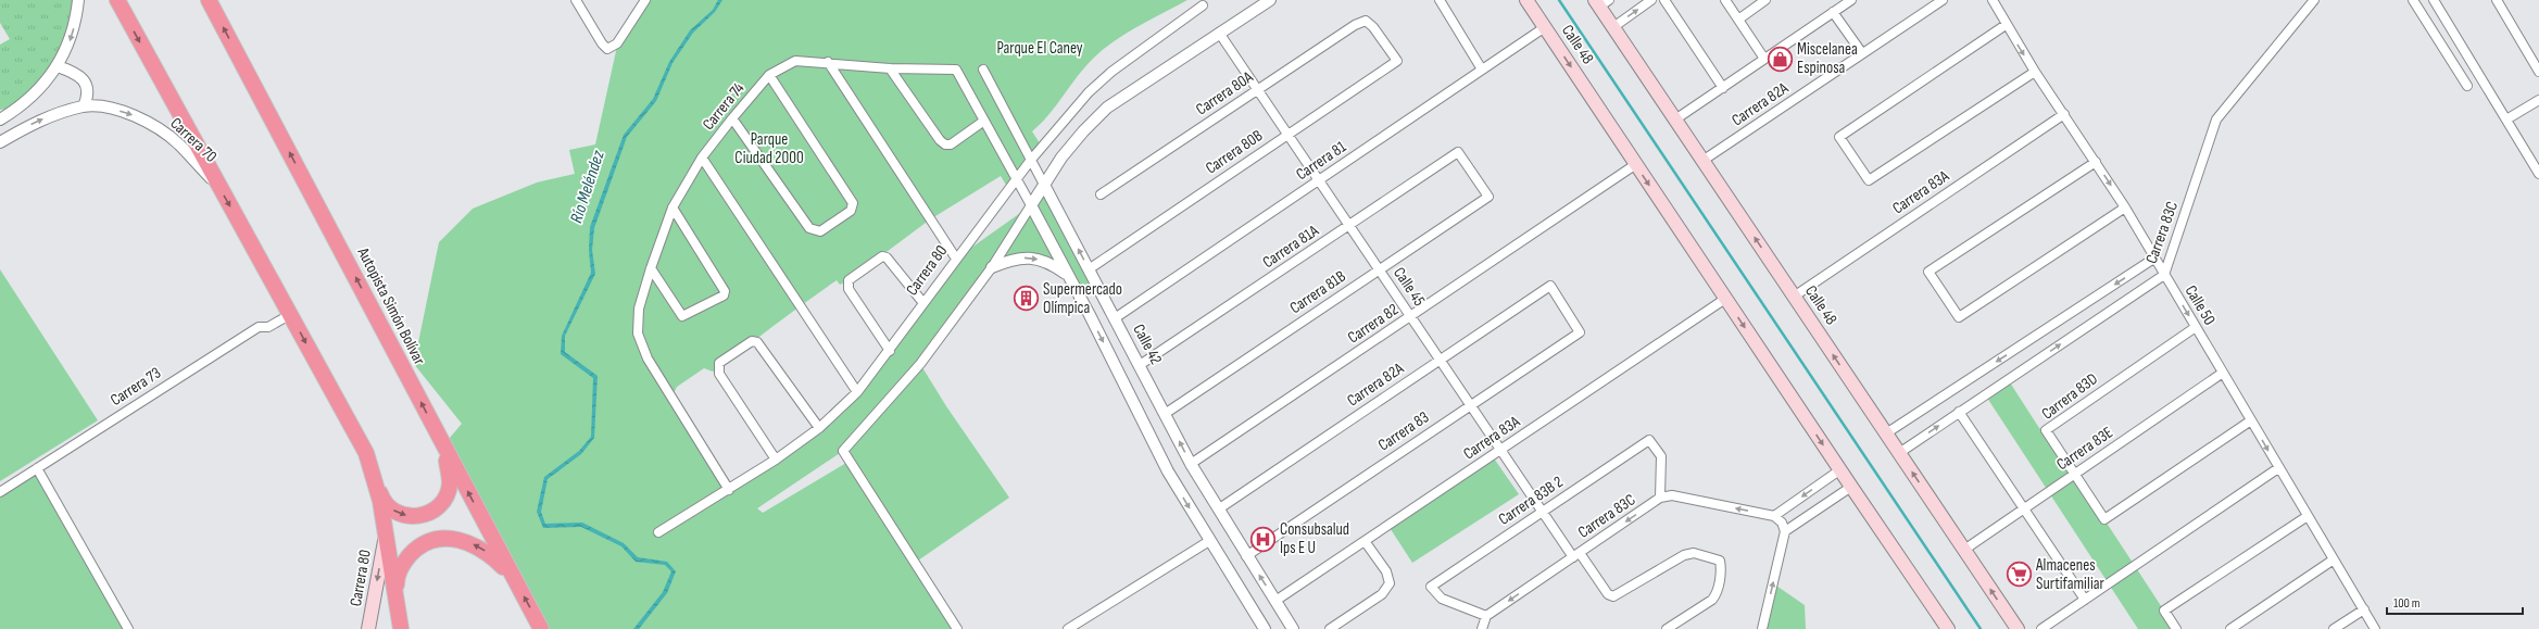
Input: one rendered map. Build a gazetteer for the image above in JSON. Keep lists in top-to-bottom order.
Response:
{
  "streets": {
    "highway": ["Autopista Simón Bolívar"],
    "main road": ["Calle 48", "Carrera 80"],
    "street": [
      "Carrera 80A",
      "Carrera 82A",
      "Carrera 74",
      "Carrera 70",
      "Carrera 80B",
      "Carrera 81",
      "Carrera 83A",
      "Carrera 83C",
      "Carrera 81A",
      "Calle 45",
      "Carrera 81B",
      "Calle 50",
      "Carrera 82",
      "Calle 42",
      "Carrera 73",
      "Carrera 83D",
      "Carrera 83",
      "Carrera 83E",
      "Carrera 83B 2"
    ]
  },
  "crossings": [
    ["Calle 48", "Carrera 82A"],
    ["Calle 48", "Carrera 81"],
    ["Calle 48", "Carrera 83A"],
    ["Calle 48", "Carrera 83C"],
    ["Calle 48", "Carrera 82"],
    ["Calle 48", "Carrera 83E"],
    ["Carrera 80A", "Carrera 80B"],
    ["Carrera 80A", "Calle 45"],
    ["Carrera 82A", "Calle 45"],
    ["Carrera 82A", "Calle 42"],
    ["Carrera 82A", "Carrera 83"],
    ["Carrera 74", "Carrera 80"],
    ["Carrera 80B", "Calle 45"],
    ["Carrera 80B", "Calle 42"],
    ["Carrera 81", "Calle 45"],
    ["Carrera 81", "Calle 42"],
    ["Carrera 83A", "Calle 45"],
    ["Carrera 83A", "Calle 50"],
    ["Carrera 83A", "Calle 42"],
    ["Carrera 83C", "Calle 45"],
    ["Carrera 83C", "Calle 50"],
    ["Carrera 83C", "Carrera 83B 2"],
    ["Carrera 81A", "Calle 45"],
    ["Carrera 81A", "Carrera 81B"],
    ["Carrera 81A", "Calle 42"],
    ["Carrera 80", "Calle 42"],
    ["Calle 45", "Carrera 81B"],
    ["Calle 45", "Carrera 82"],
    ["Calle 45", "Carrera 83"],
    ["Calle 45", "Carrera 83B 2"],
    ["Carrera 81B", "Calle 42"],
    ["Calle 50", "Carrera 83D"],
    ["Calle 50", "Carrera 83E"],
    ["Carrera 82", "Calle 42"],
    ["Calle 42", "Carrera 83"],
    ["Carrera 83D", "Carrera 83E"]
  ],
  "one_way": ["Carrera 70"],
  "water": ["Río Meléndez"],
  "parks": ["Parque El Caney", "Parque Ciudad 2000"],
  "places": {
    "shop": ["Miscelanea Espinosa"],
    "building": ["Supermercado Olímpica"],
    "hospital": ["Consubsalud Ips E U"],
    "supermarket": ["Almacenes Surtifamiliar"]
  },
  "scale_bar": "100 m"
}
